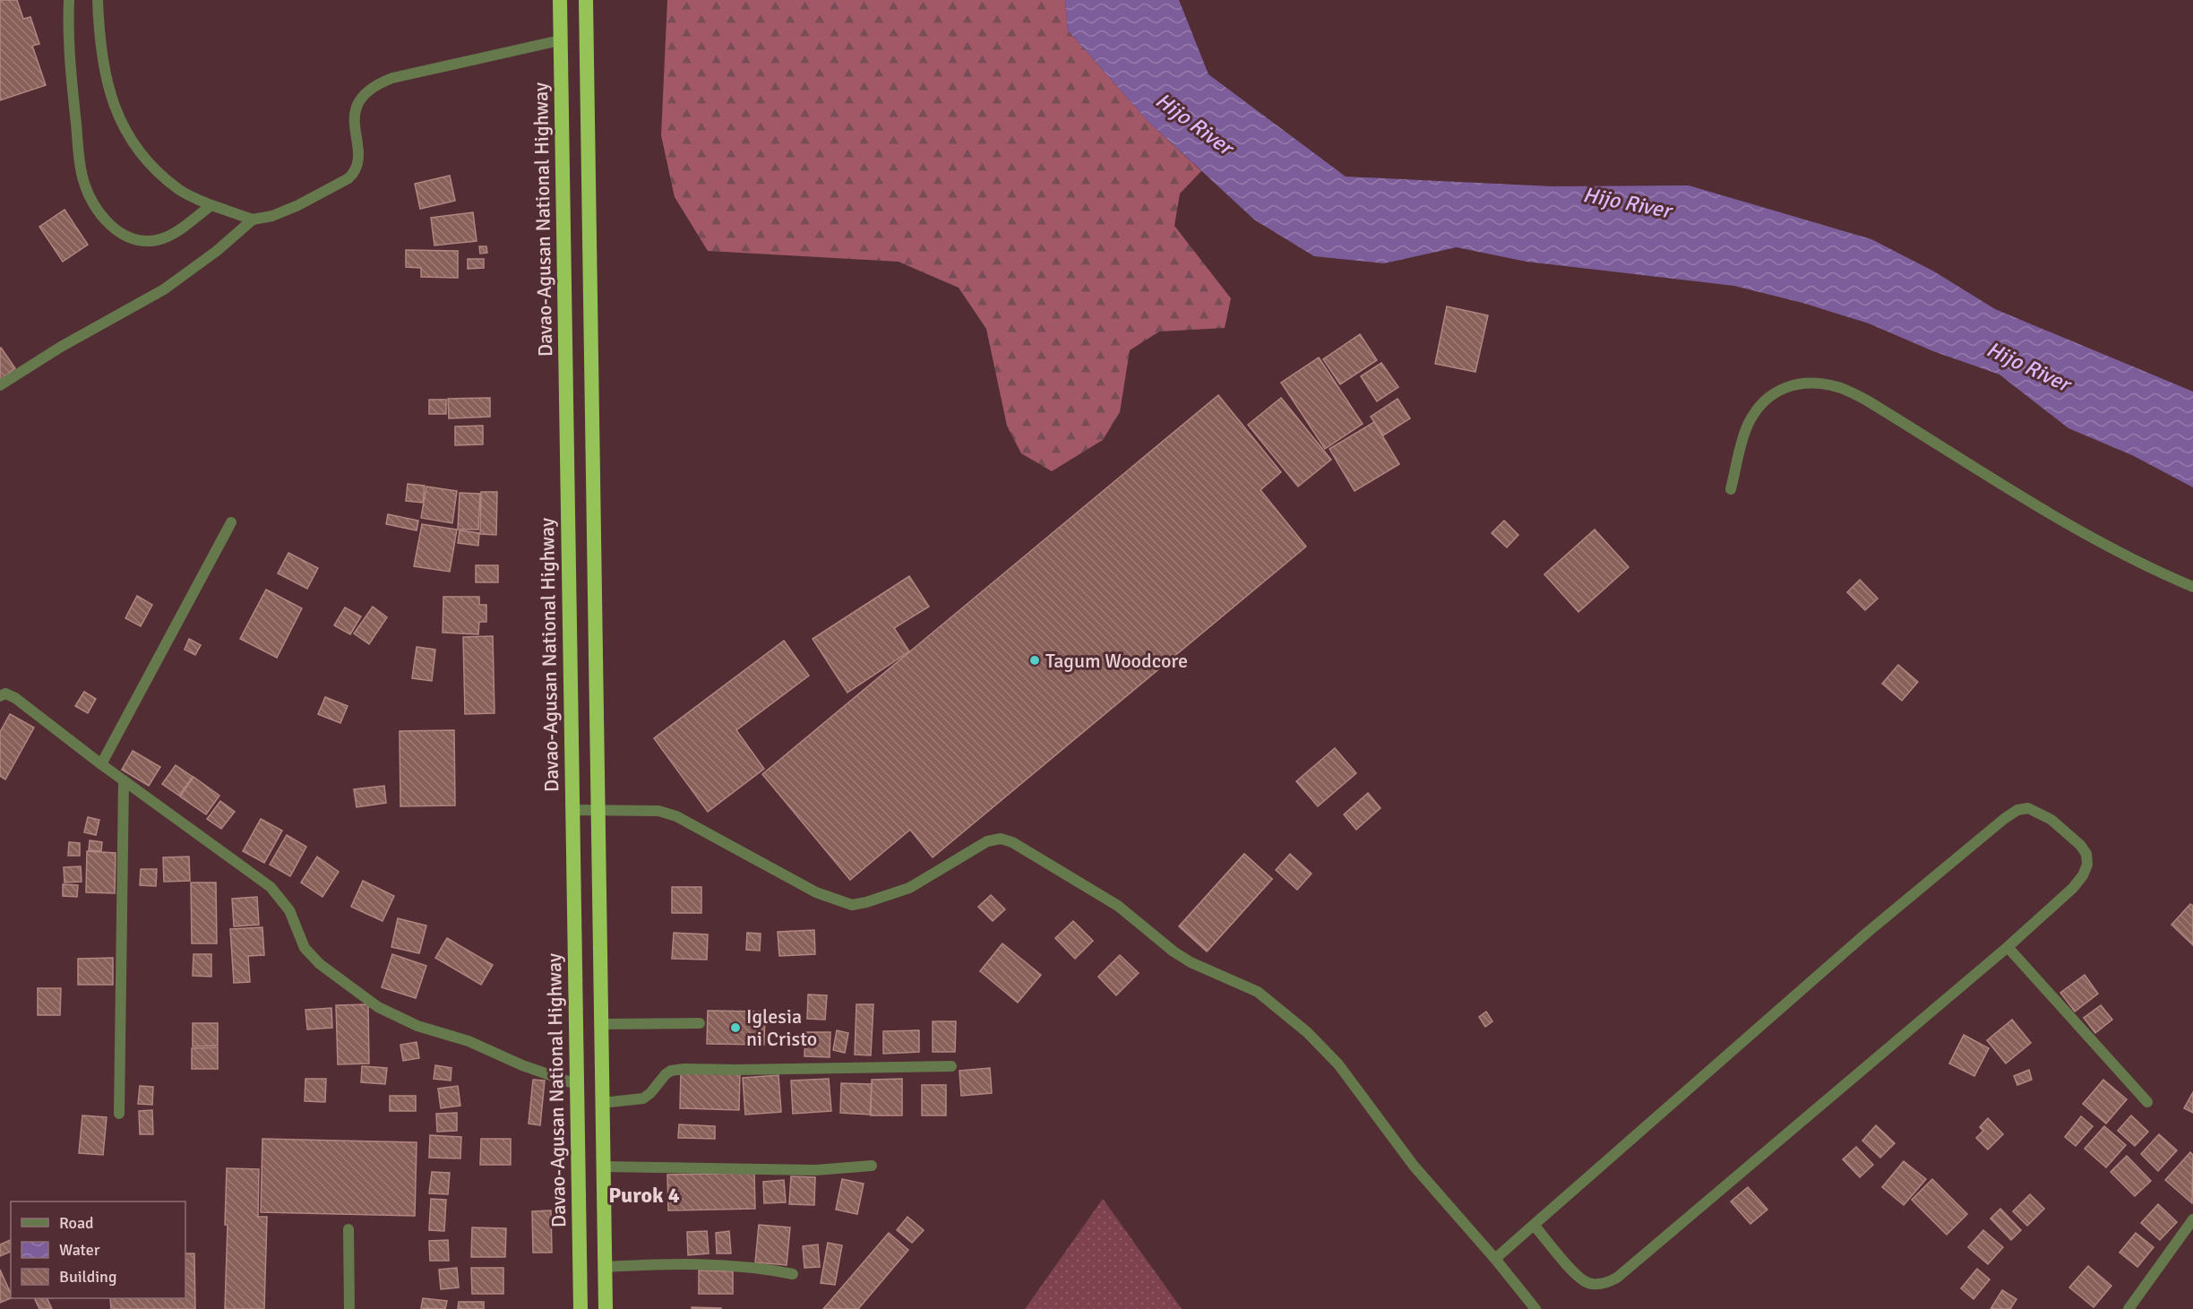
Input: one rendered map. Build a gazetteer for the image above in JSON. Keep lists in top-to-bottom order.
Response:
{
  "streets": {
    "highway": ["Davao-Agusan National Highway"]
  },
  "districts": ["Purok 4"],
  "water": ["Hijo River"],
  "places": ["Tagum Woodcore", "Iglesia ni Cristo"],
  "legend": ["Road", "Water", "Building"]
}
